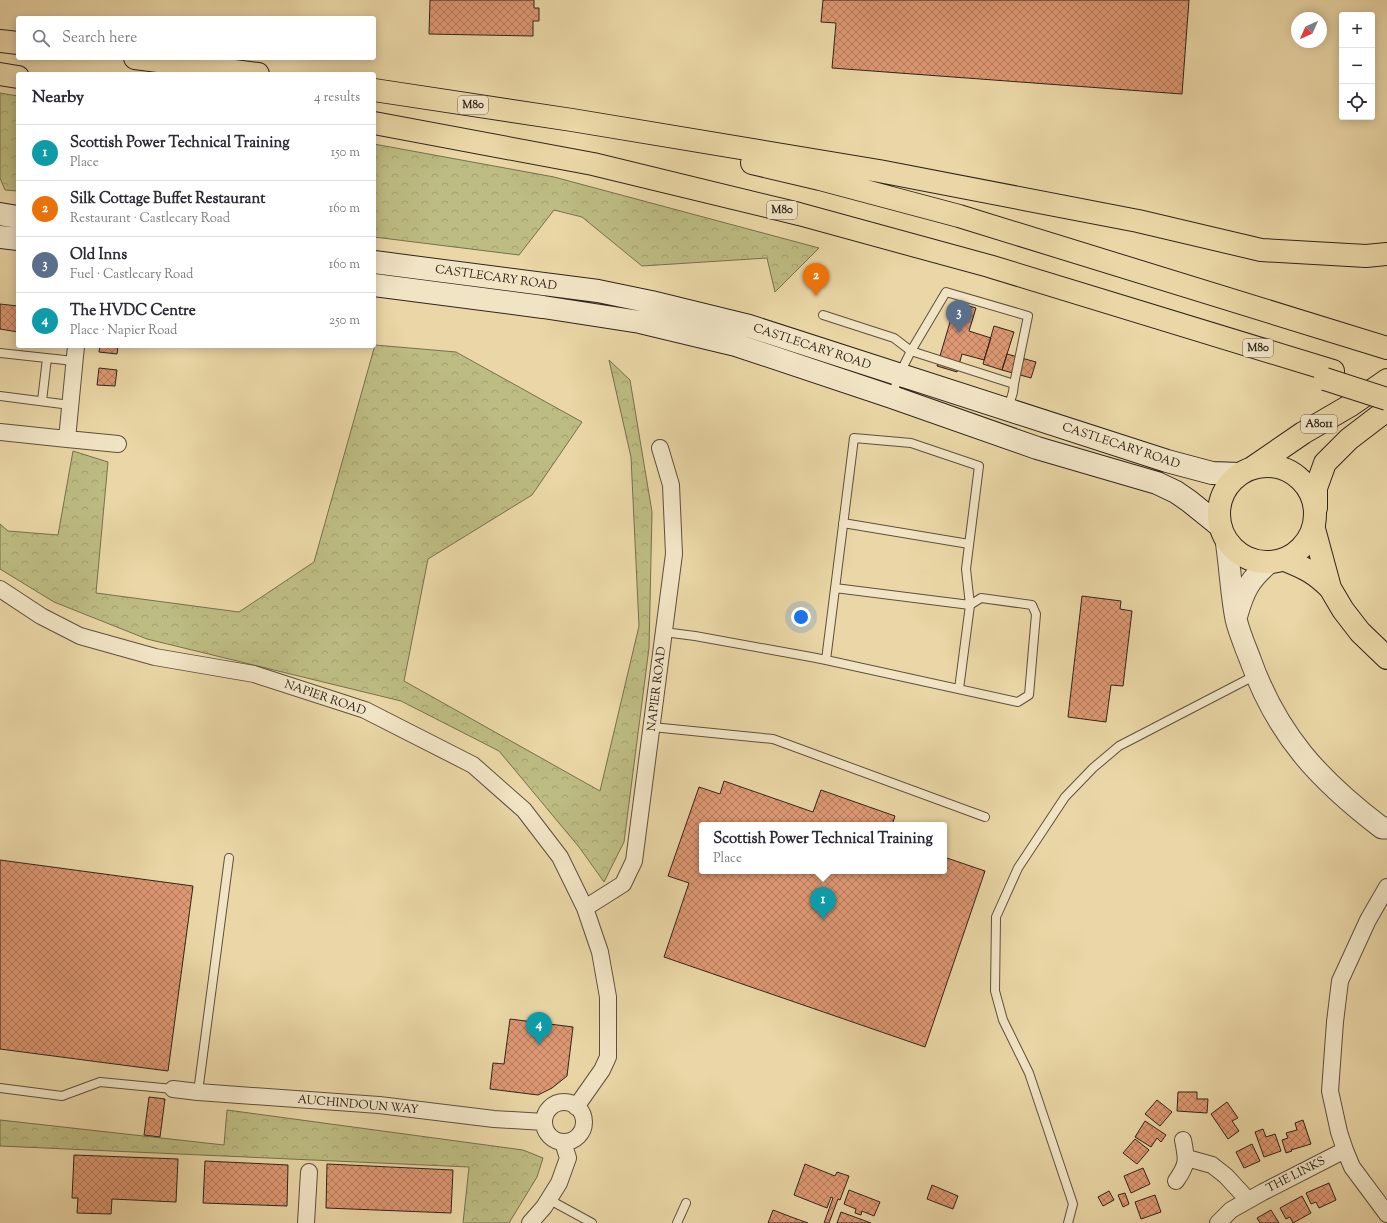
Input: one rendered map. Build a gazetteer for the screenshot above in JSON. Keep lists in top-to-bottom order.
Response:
{
  "streets": {
    "main road": ["M80", "CASTLECARY ROAD", "A8011"],
    "street": ["NAPIER ROAD", "AUCHINDOUN WAY", "THE LINKS"]
  },
  "crossings": [
    ["CASTLECARY ROAD", "A8011"],
    ["NAPIER ROAD", "AUCHINDOUN WAY"]
  ],
  "north": "bottom left",
  "page": {
    "map_buttons": ["+", "−"],
    "search": "Search here",
    "heading": ["Nearby", "4 results"],
    "list": [
      {
        "mark": "1",
        "name": "Scottish Power Technical Training",
        "note": "Place",
        "value": "150 m"
      },
      {
        "mark": "2",
        "name": "Silk Cottage Buffet Restaurant",
        "note": "Restaurant · Castlecary Road",
        "value": "160 m"
      },
      {
        "mark": "3",
        "name": "Old Inns",
        "note": "Fuel · Castlecary Road",
        "value": "160 m"
      },
      {
        "mark": "4",
        "name": "The HVDC Centre",
        "note": "Place · Napier Road",
        "value": "250 m"
      }
    ],
    "pins": [
      "2",
      "3",
      "1",
      "4"
    ],
    "popup": ["Scottish Power Technical Training", "Place"]
  }
}
